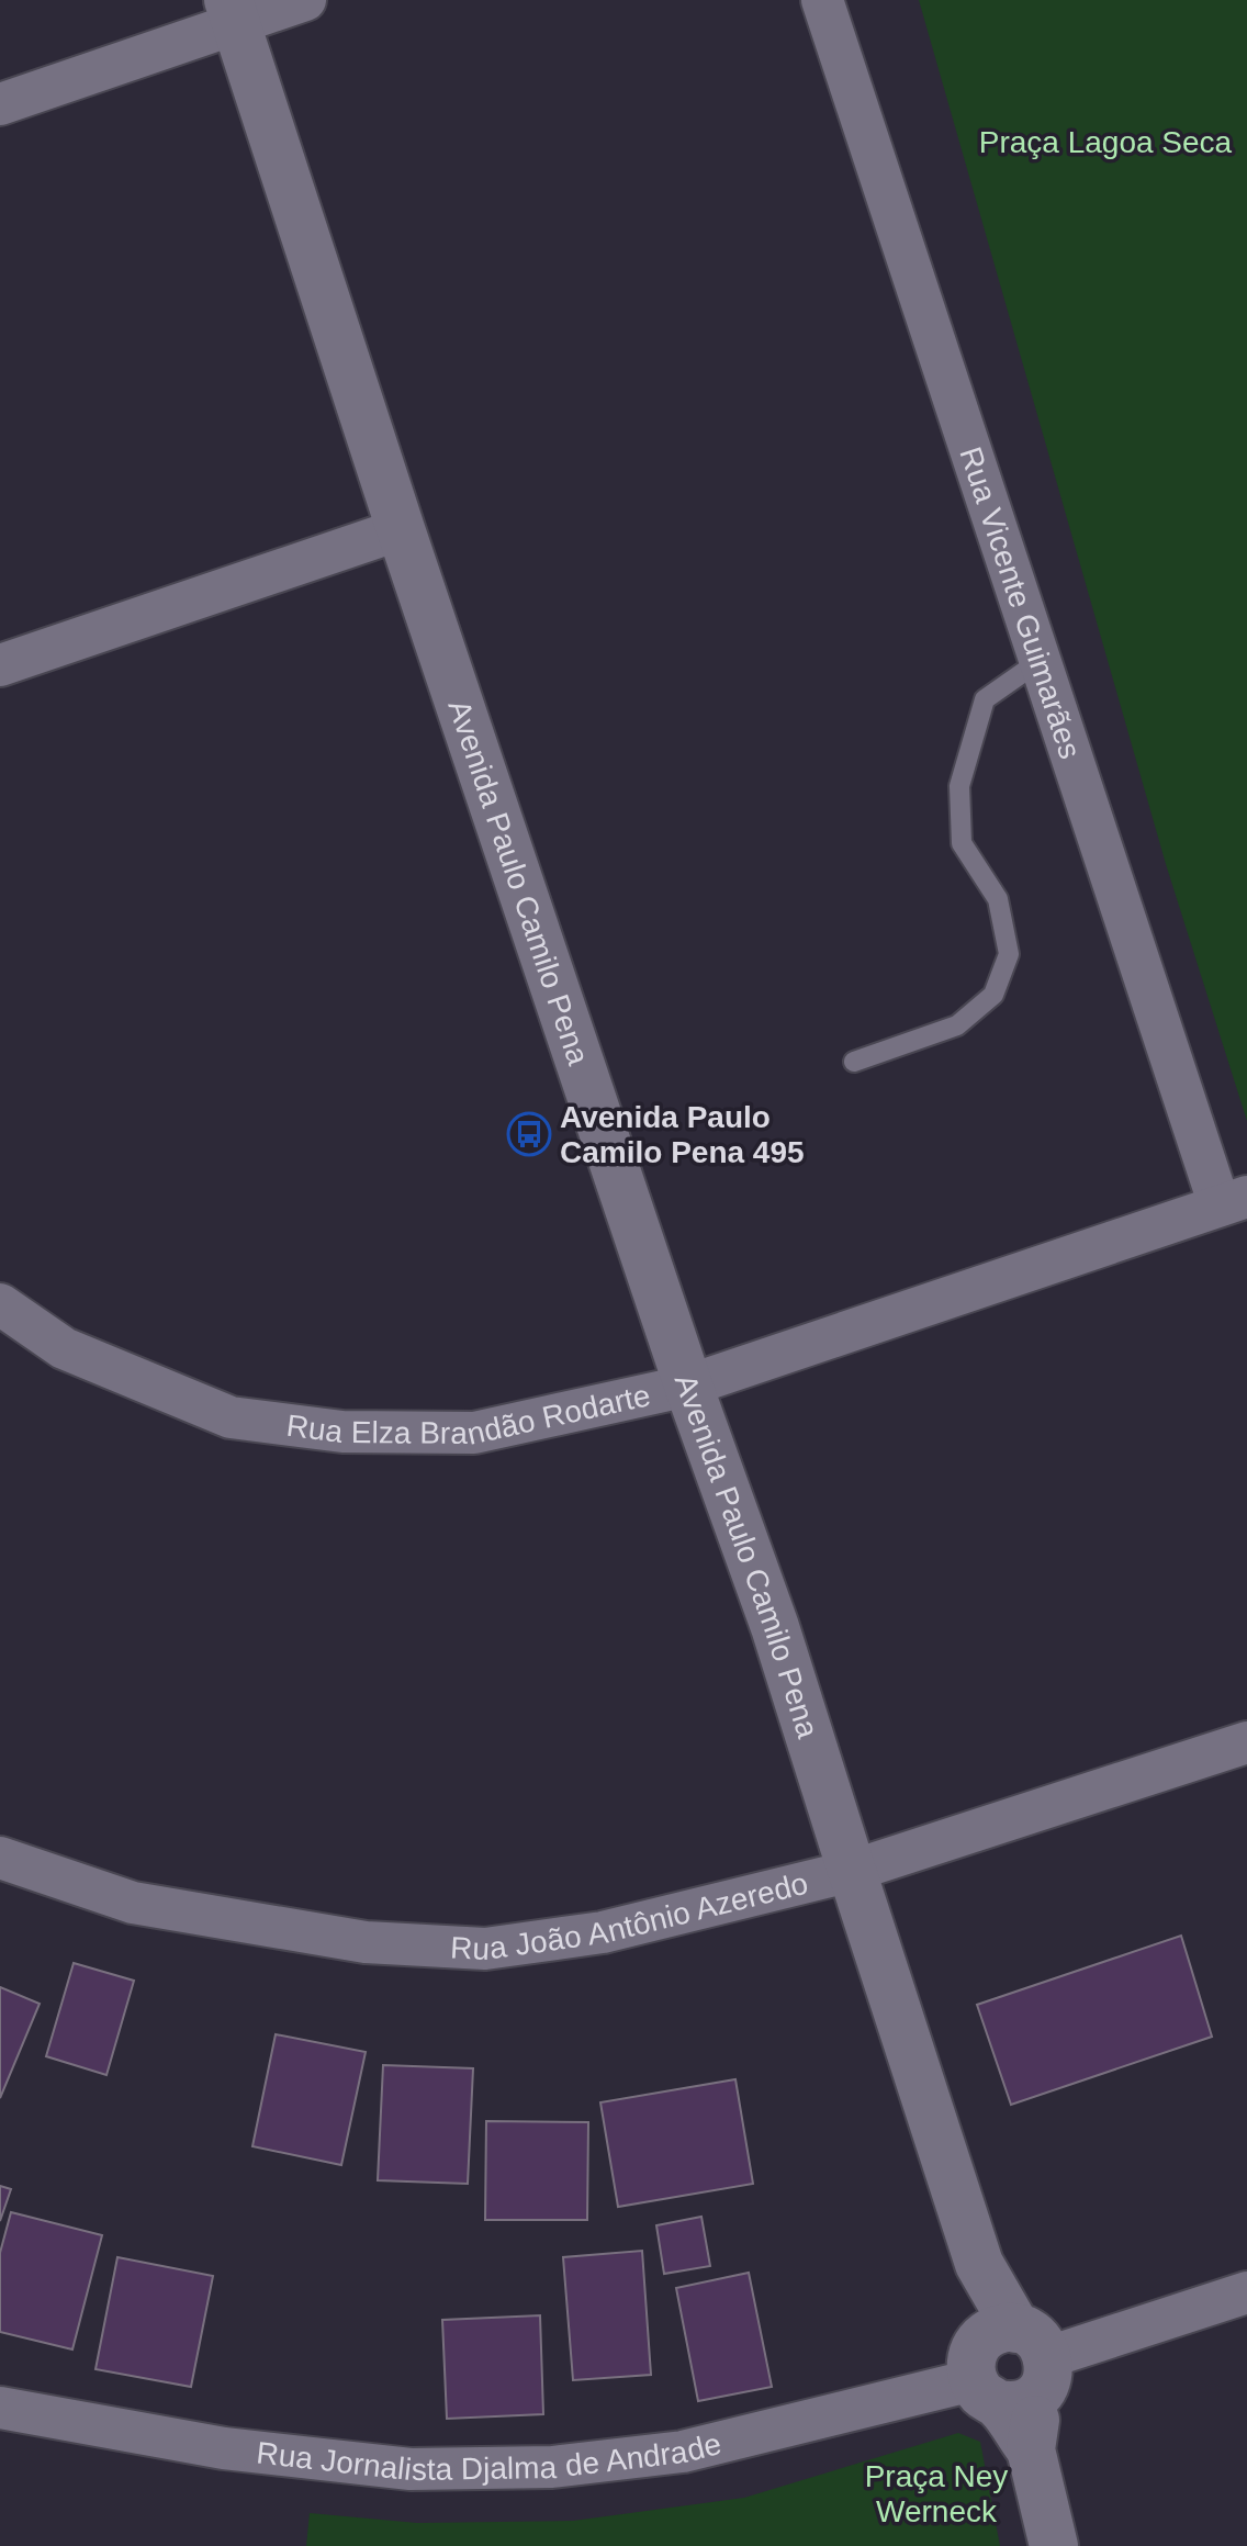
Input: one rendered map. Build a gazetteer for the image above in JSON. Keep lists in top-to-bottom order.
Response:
{
  "streets": {
    "street": [
      "Rua Vicente Guimarães",
      "Avenida Paulo Camilo Pena",
      "Rua Elza Brandão Rodarte",
      "Rua João Antônio Azeredo",
      "Rua Jornalista Djalma de Andrade"
    ]
  },
  "crossings": [
    ["Rua Vicente Guimarães", "Rua Elza Brandão Rodarte"],
    ["Avenida Paulo Camilo Pena", "Rua Elza Brandão Rodarte"],
    ["Avenida Paulo Camilo Pena", "Rua João Antônio Azeredo"],
    ["Avenida Paulo Camilo Pena", "Rua Jornalista Djalma de Andrade"]
  ],
  "parks": ["Praça Lagoa Seca", "Praça Ney Werneck"],
  "places": {
    "bus stop": ["Avenida Paulo Camilo Pena 495"]
  }
}
